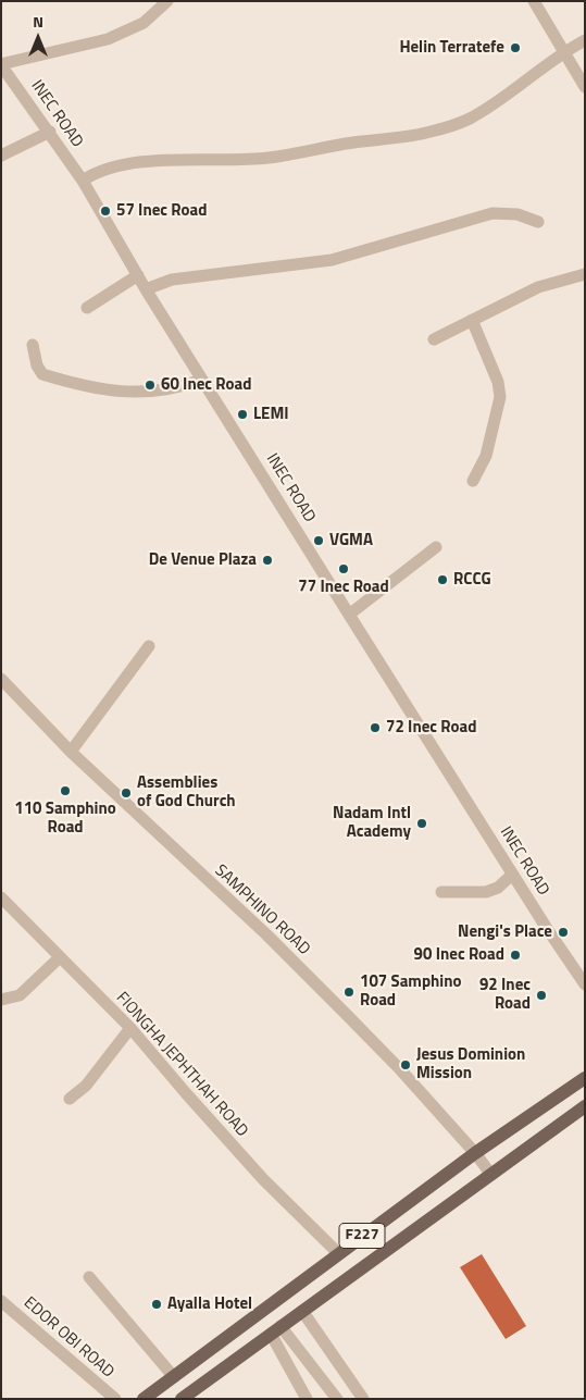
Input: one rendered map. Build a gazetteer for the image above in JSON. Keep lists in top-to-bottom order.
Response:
{
  "streets": {
    "main road": ["F227"],
    "street": [
      "INEC ROAD",
      "SAMPHINO ROAD",
      "FIONGHA JEPHTHAH ROAD",
      "EDOR OBI ROAD"
    ]
  },
  "crossings": [
    ["SAMPHINO ROAD", "F227"],
    ["FIONGHA JEPHTHAH ROAD", "F227"]
  ],
  "places": [
    "Helin Terratefe",
    "57 Inec Road",
    "60 Inec Road",
    "LEMI",
    "VGMA",
    "De Venue Plaza",
    "77 Inec Road",
    "RCCG",
    "72 Inec Road",
    "110 Samphino Road",
    "Assemblies of God Church",
    "Nadam Intl Academy",
    "Nengi's Place",
    "90 Inec Road",
    "107 Samphino Road",
    "92 Inec Road",
    "Jesus Dominion Mission",
    "Ayalla Hotel"
  ],
  "north": "top"
}
